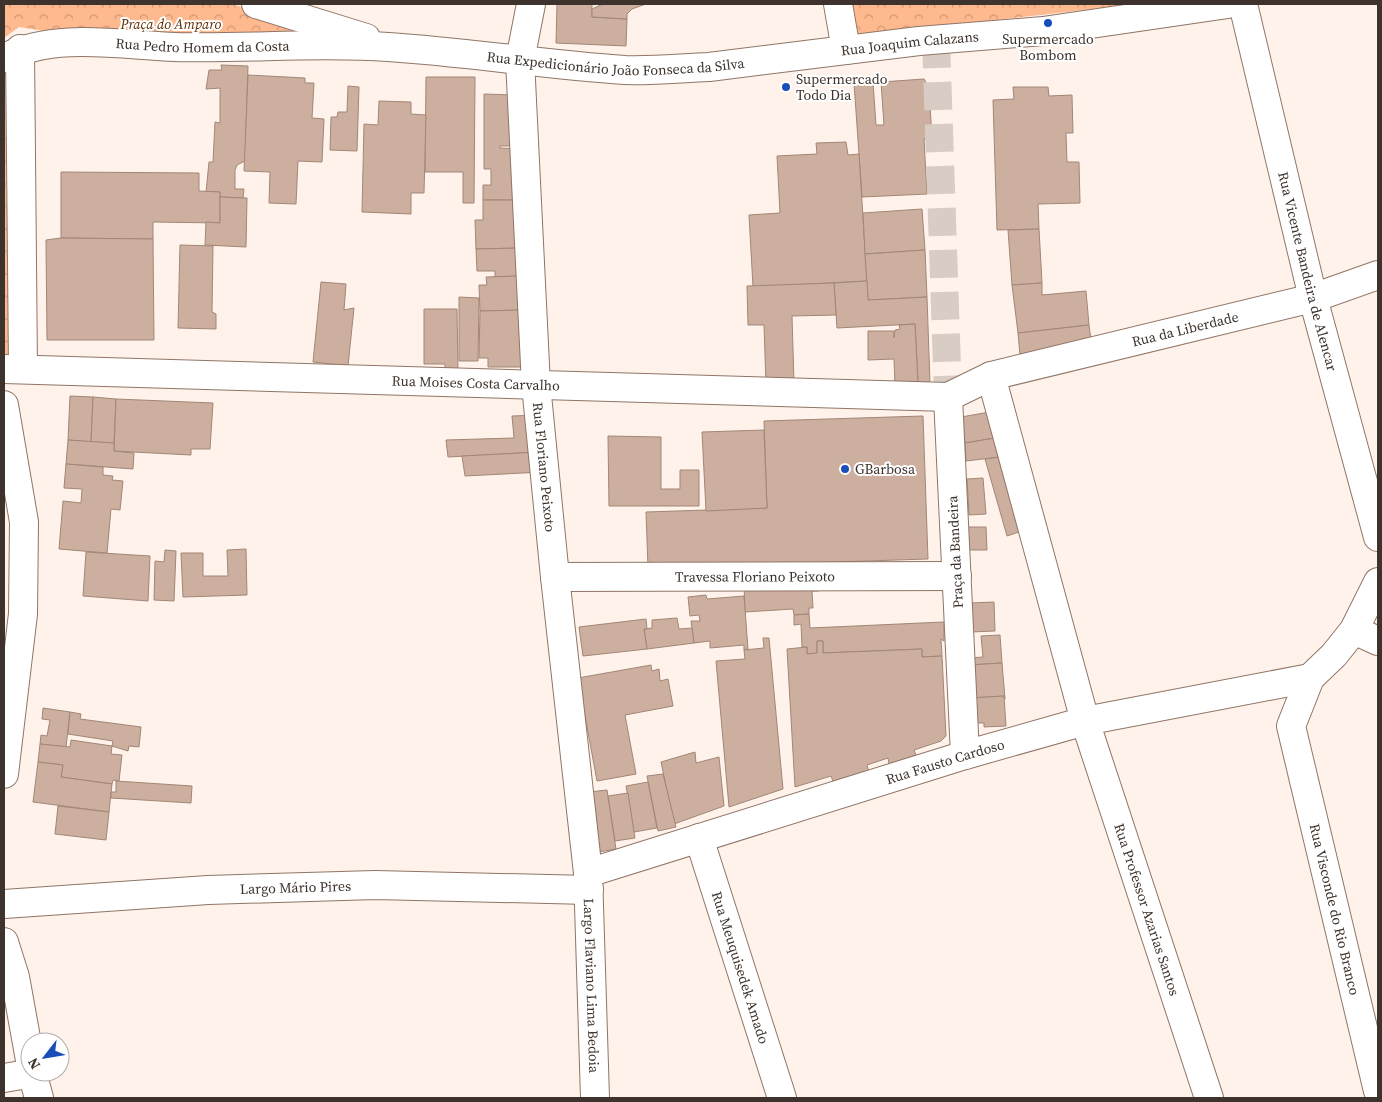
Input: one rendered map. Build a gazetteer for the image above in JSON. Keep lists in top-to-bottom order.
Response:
{
  "streets": {
    "street": [
      "Rua Joaquim Calazans",
      "Rua Pedro Homem da Costa",
      "Rua Expedicionário João Fonseca da Silva",
      "Rua Vicente Bandeira de Alencar",
      "Rua da Liberdade",
      "Rua Moises Costa Carvalho",
      "Rua Floriano Peixoto",
      "Praça da Bandeira",
      "Travessa Floriano Peixoto",
      "Rua Fausto Cardoso",
      "Largo Mário Pires",
      "Rua Visconde do Rio Branco",
      "Rua Professor Azarias Santos",
      "Rua Meuquisedek Amado",
      "Largo Flaviano Lima Bedoia"
    ]
  },
  "crossings": [
    ["Rua Joaquim Calazans", "Rua Expedicionário João Fonseca da Silva"],
    ["Rua Pedro Homem da Costa", "Rua Expedicionário João Fonseca da Silva"],
    ["Rua Pedro Homem da Costa", "Rua Moises Costa Carvalho"],
    ["Rua Expedicionário João Fonseca da Silva", "Rua Floriano Peixoto"],
    ["Rua Vicente Bandeira de Alencar", "Rua da Liberdade"],
    ["Rua da Liberdade", "Rua Professor Azarias Santos"],
    ["Rua Moises Costa Carvalho", "Rua Floriano Peixoto"],
    ["Rua Moises Costa Carvalho", "Praça da Bandeira"],
    ["Rua Floriano Peixoto", "Travessa Floriano Peixoto"],
    ["Rua Floriano Peixoto", "Rua Fausto Cardoso"],
    ["Rua Floriano Peixoto", "Largo Mário Pires"],
    ["Rua Floriano Peixoto", "Largo Flaviano Lima Bedoia"],
    ["Praça da Bandeira", "Travessa Floriano Peixoto"],
    ["Praça da Bandeira", "Rua Fausto Cardoso"],
    ["Rua Fausto Cardoso", "Largo Mário Pires"],
    ["Rua Fausto Cardoso", "Rua Visconde do Rio Branco"],
    ["Rua Fausto Cardoso", "Rua Professor Azarias Santos"],
    ["Rua Fausto Cardoso", "Rua Meuquisedek Amado"],
    ["Rua Fausto Cardoso", "Largo Flaviano Lima Bedoia"],
    ["Largo Mário Pires", "Largo Flaviano Lima Bedoia"]
  ],
  "parks": ["Praça do Amparo"],
  "places": ["Supermercado Bombom", "Supermercado Todo Dia", "GBarbosa"],
  "north": "bottom left"
}
